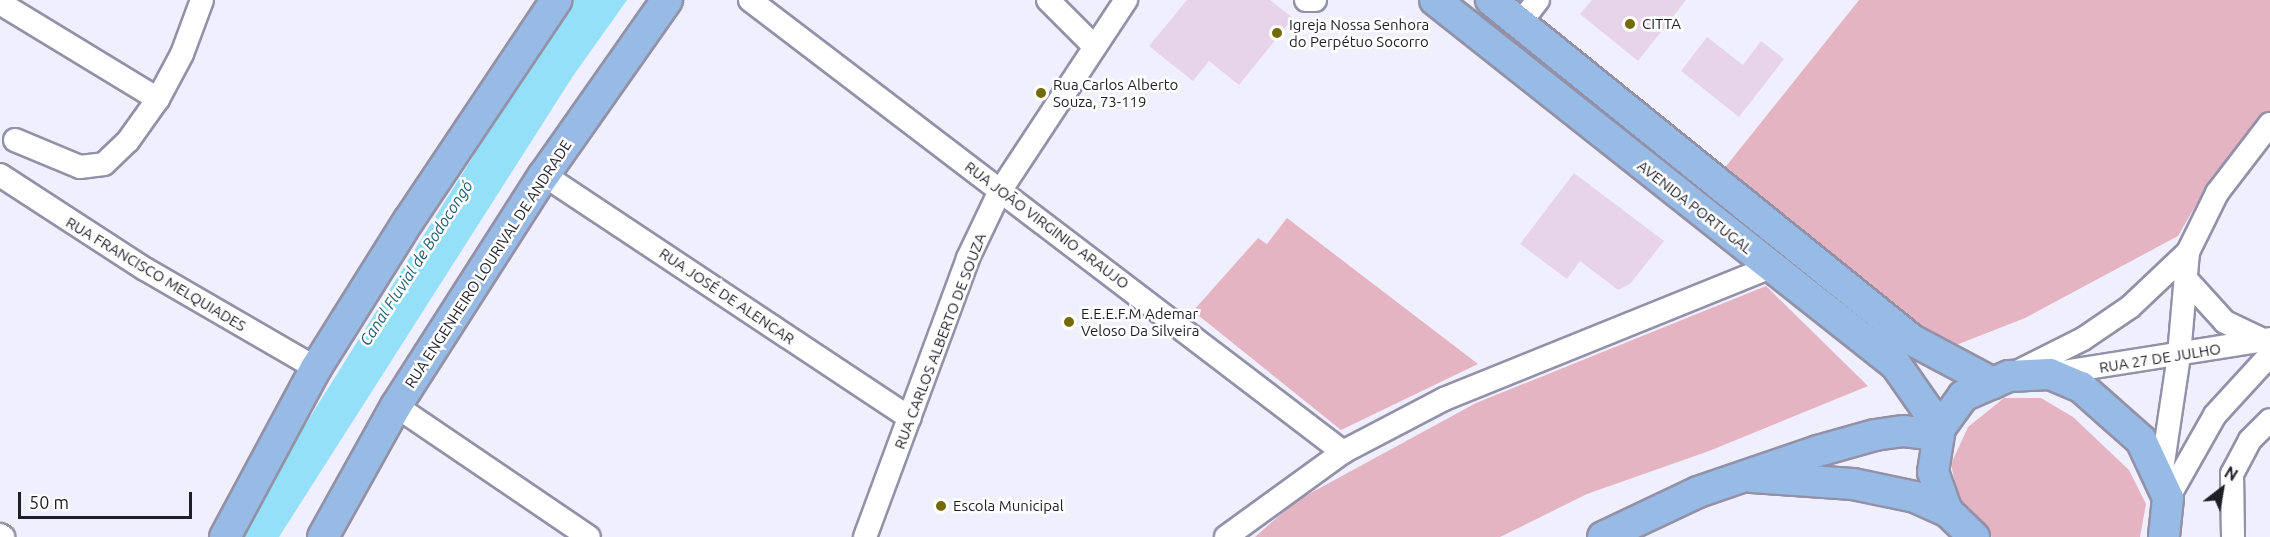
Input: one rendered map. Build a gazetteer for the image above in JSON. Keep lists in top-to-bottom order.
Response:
{
  "streets": {
    "main road": ["AVENIDA PORTUGAL", "RUA ENGENHEIRO LOURIVAL DE ANDRADE"],
    "street": [
      "RUA JOÃO VIRGINIO ARAUJO",
      "RUA FRANCISCO MELQUIADES",
      "RUA JOSÉ DE ALENCAR",
      "RUA CARLOS ALBERTO DE SOUZA",
      "RUA 27 DE JULHO"
    ]
  },
  "crossings": [
    ["RUA JOÃO VIRGINIO ARAUJO", "RUA CARLOS ALBERTO DE SOUZA"],
    ["RUA ENGENHEIRO LOURIVAL DE ANDRADE", "RUA JOSÉ DE ALENCAR"],
    ["RUA JOSÉ DE ALENCAR", "RUA CARLOS ALBERTO DE SOUZA"]
  ],
  "water": ["Canal Fluvial de Bodocongó"],
  "places": [
    "CITTA",
    "Igreja Nossa Senhora do Perpétuo Socorro",
    "Rua Carlos Alberto Souza, 73-119",
    "E.E.E.F.M Ademar Veloso Da Silveira",
    "Escola Municipal"
  ],
  "scale_bar": "50 m",
  "north": "top right"
}
